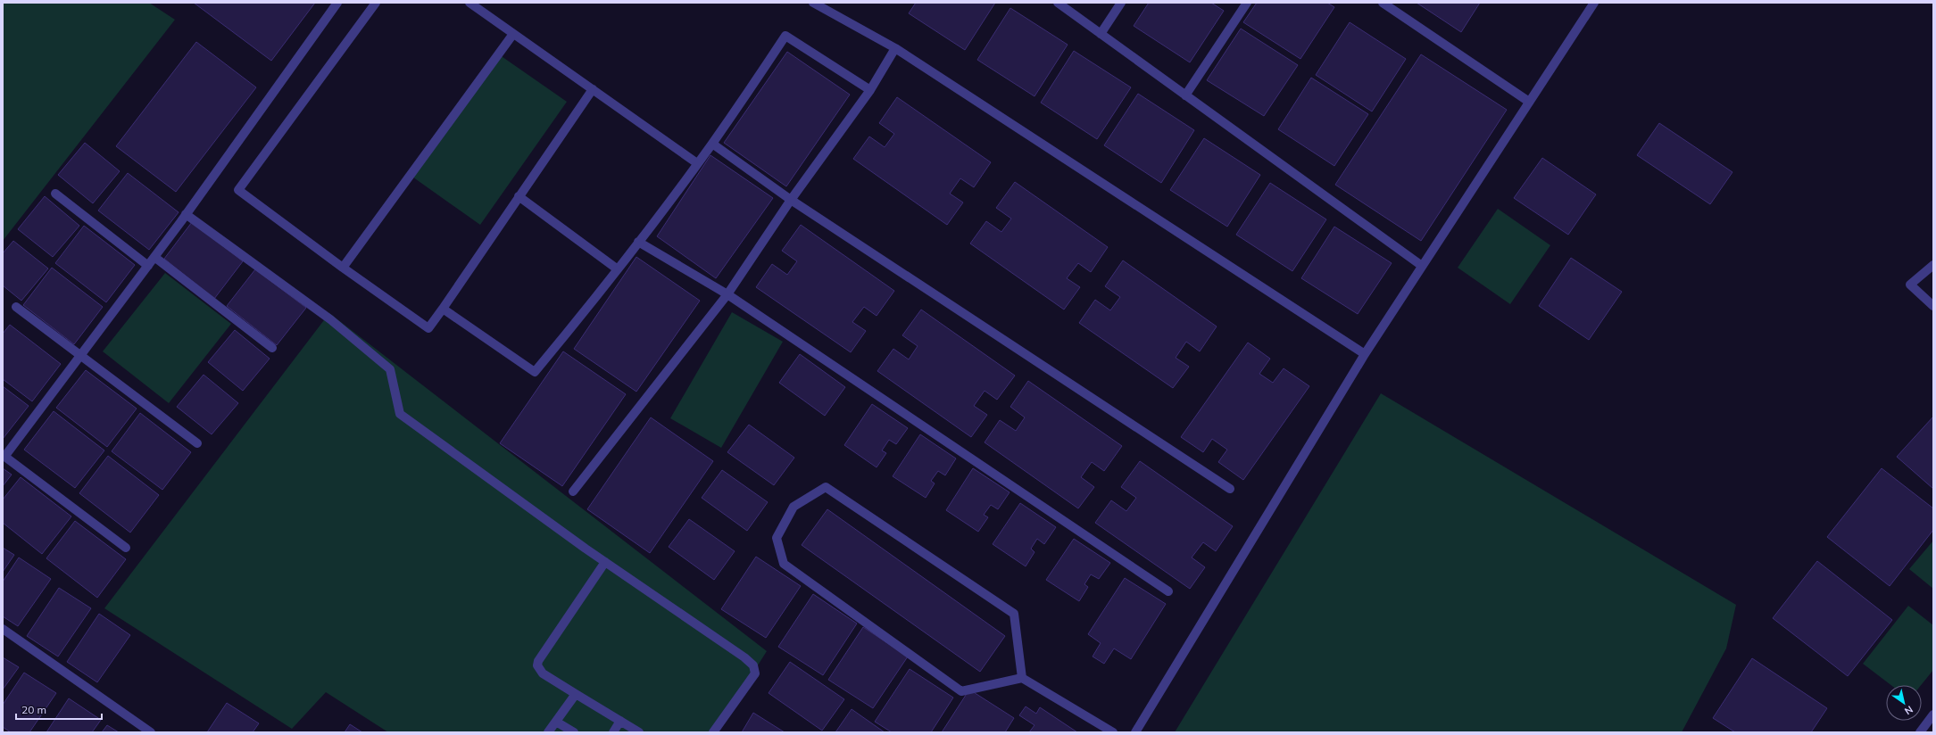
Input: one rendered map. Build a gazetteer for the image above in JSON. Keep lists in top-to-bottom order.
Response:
{
  "scale_bar": "20 m",
  "north": "bottom right"
}
